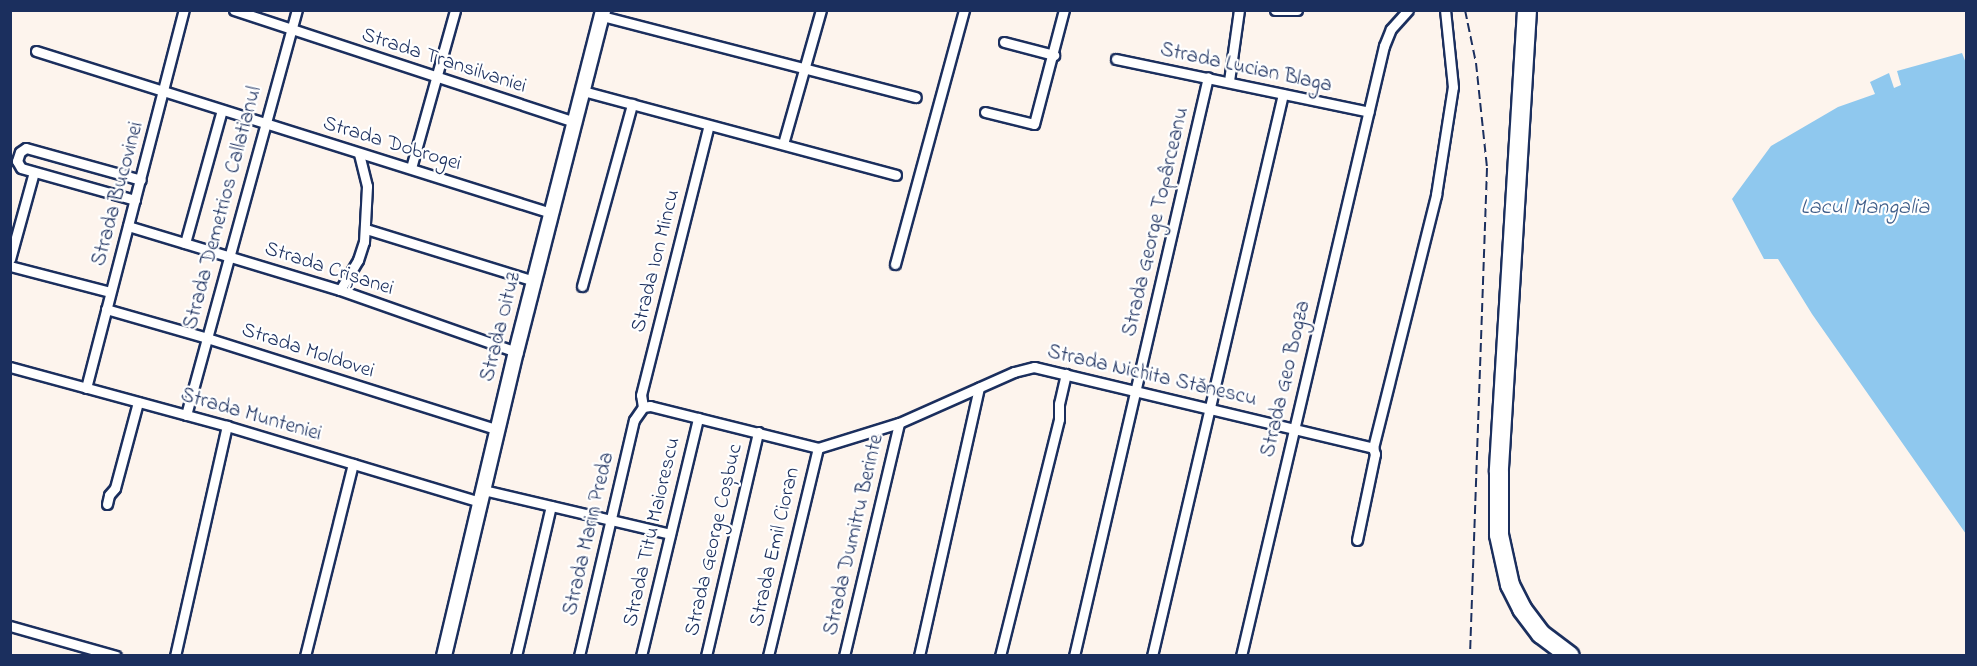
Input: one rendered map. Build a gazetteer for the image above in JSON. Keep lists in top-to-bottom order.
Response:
{
  "streets": {
    "main road": ["Strada Oituz"],
    "street": [
      "Strada Transilvaniei",
      "Strada Lucian Blaga",
      "Strada Dobrogei",
      "Strada Bucovinei",
      "Strada Demetrios Callatianul",
      "Strada George Topârceanu",
      "Strada Ion Mincu",
      "Strada Crișanei",
      "Strada Moldovei",
      "Strada Nichita Stănescu",
      "Strada Geo Bogza",
      "Strada Munteniei",
      "Strada Titu Maiorescu",
      "Strada Marin Preda",
      "Strada Dumitru Berinte",
      "Strada George Coșbuc",
      "Strada Emil Cioran"
    ]
  },
  "crossings": [
    ["Strada Transilvaniei", "Strada Demetrios Callatianul"],
    ["Strada Transilvaniei", "Strada Oituz"],
    ["Strada Lucian Blaga", "Strada George Topârceanu"],
    ["Strada Lucian Blaga", "Strada Geo Bogza"],
    ["Strada Dobrogei", "Strada Bucovinei"],
    ["Strada Dobrogei", "Strada Demetrios Callatianul"],
    ["Strada Dobrogei", "Strada Oituz"],
    ["Strada Bucovinei", "Strada Crișanei"],
    ["Strada Bucovinei", "Strada Moldovei"],
    ["Strada Bucovinei", "Strada Munteniei"],
    ["Strada Demetrios Callatianul", "Strada Crișanei"],
    ["Strada Demetrios Callatianul", "Strada Moldovei"],
    ["Strada Demetrios Callatianul", "Strada Munteniei"],
    ["Strada George Topârceanu", "Strada Nichita Stănescu"],
    ["Strada Ion Mincu", "Strada Marin Preda"],
    ["Strada Crișanei", "Strada Oituz"],
    ["Strada Oituz", "Strada Moldovei"],
    ["Strada Oituz", "Strada Munteniei"],
    ["Strada Nichita Stănescu", "Strada Geo Bogza"],
    ["Strada Nichita Stănescu", "Strada Dumitru Berinte"],
    ["Strada Nichita Stănescu", "Strada Emil Cioran"]
  ],
  "water": ["Lacul Mangalia"]
}
